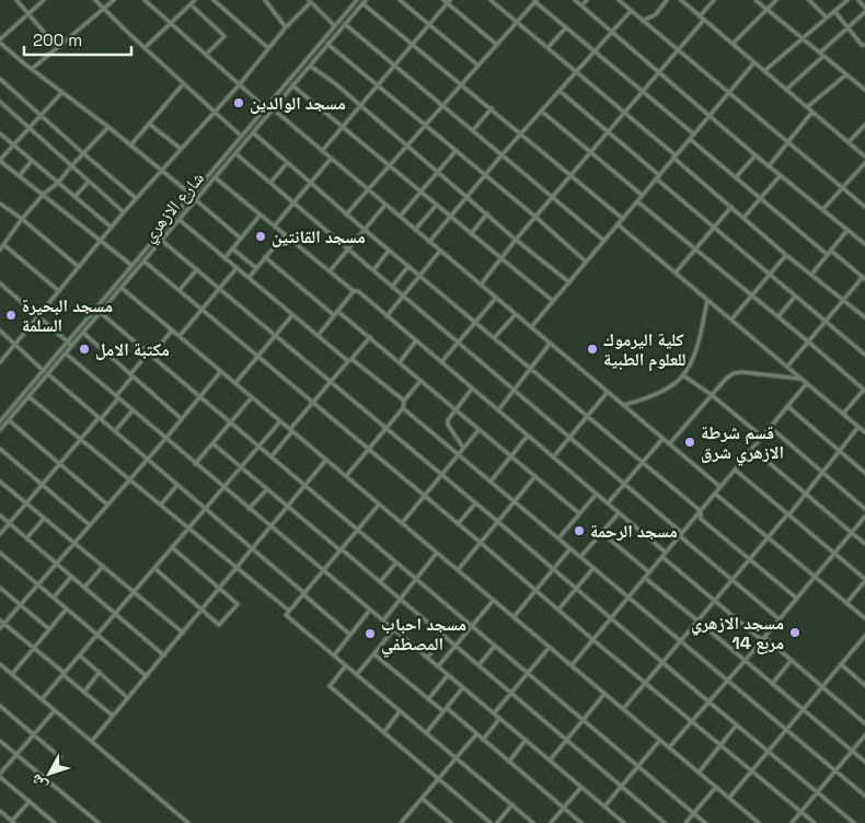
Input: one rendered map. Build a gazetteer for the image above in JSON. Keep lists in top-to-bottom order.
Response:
{
  "streets": {
    "street": ["شارع الازهري"]
  },
  "places": [
    "مسجد الوالدين",
    "مسجد القانتين",
    "مسجد البحيرة السلمة",
    "مكتبة الامل",
    "كلية اليرموك للعلوم الطبية",
    "قسم شرطة الازهري شرق",
    "مسجد الرحمة",
    "مسجد الازهري مربع 14",
    "مسجد احباب المصطفي"
  ],
  "scale_bar": "200 m",
  "north": "bottom left"
}
